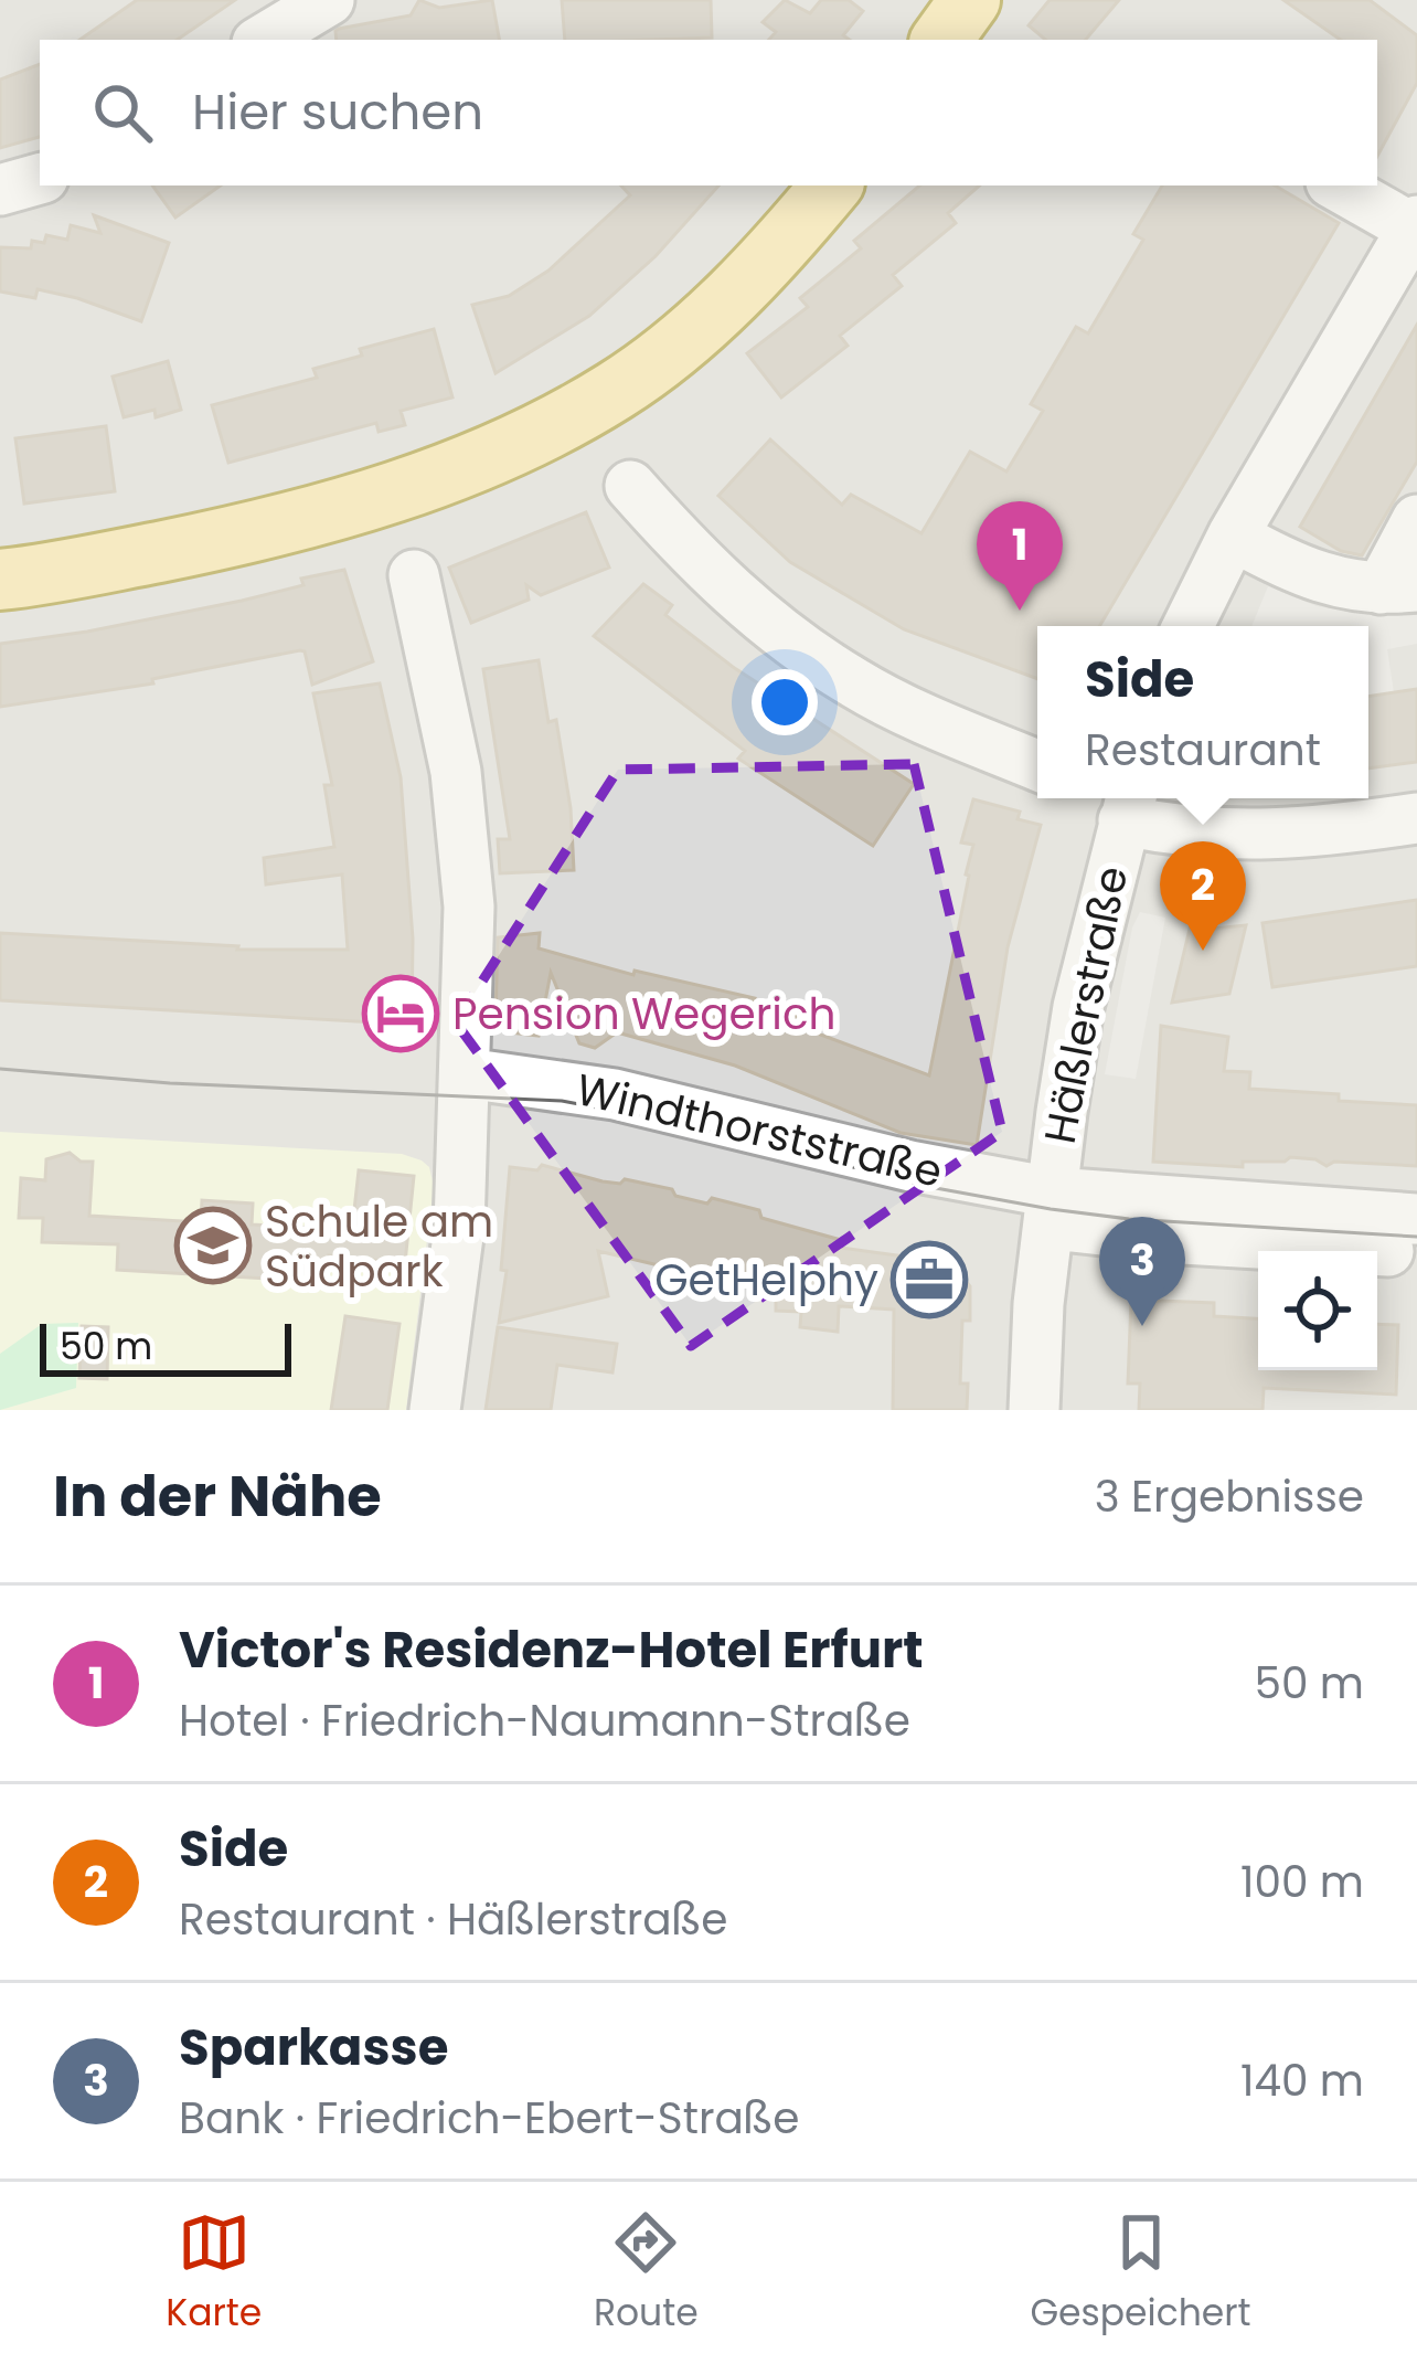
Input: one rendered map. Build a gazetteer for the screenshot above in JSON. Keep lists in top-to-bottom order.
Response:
{
  "streets": {
    "street": ["Häßlerstraße", "Windthorststraße"]
  },
  "crossings": [
    ["Häßlerstraße", "Windthorststraße"]
  ],
  "places": {
    "hotel": ["Pension Wegerich"],
    "school or university": ["Schule am Südpark"],
    "office": ["GetHelphy"]
  },
  "scale_bar": "50 m",
  "page": {
    "search": "Hier suchen",
    "pins": ["1", "2", "3"],
    "popup": ["Side", "Restaurant"],
    "scale": "50 m",
    "heading": ["In der Nähe", "3 Ergebnisse"],
    "list": [
      {
        "mark": "1",
        "name": "Victor's Residenz-Hotel Erfurt",
        "note": "Hotel · Friedrich-Naumann-Straße",
        "value": "50 m"
      },
      {
        "mark": "2",
        "name": "Side",
        "note": "Restaurant · Häßlerstraße",
        "value": "100 m"
      },
      {
        "mark": "3",
        "name": "Sparkasse",
        "note": "Bank · Friedrich-Ebert-Straße",
        "value": "140 m"
      }
    ],
    "nav": ["Karte", "Route", "Gespeichert"]
  }
}
